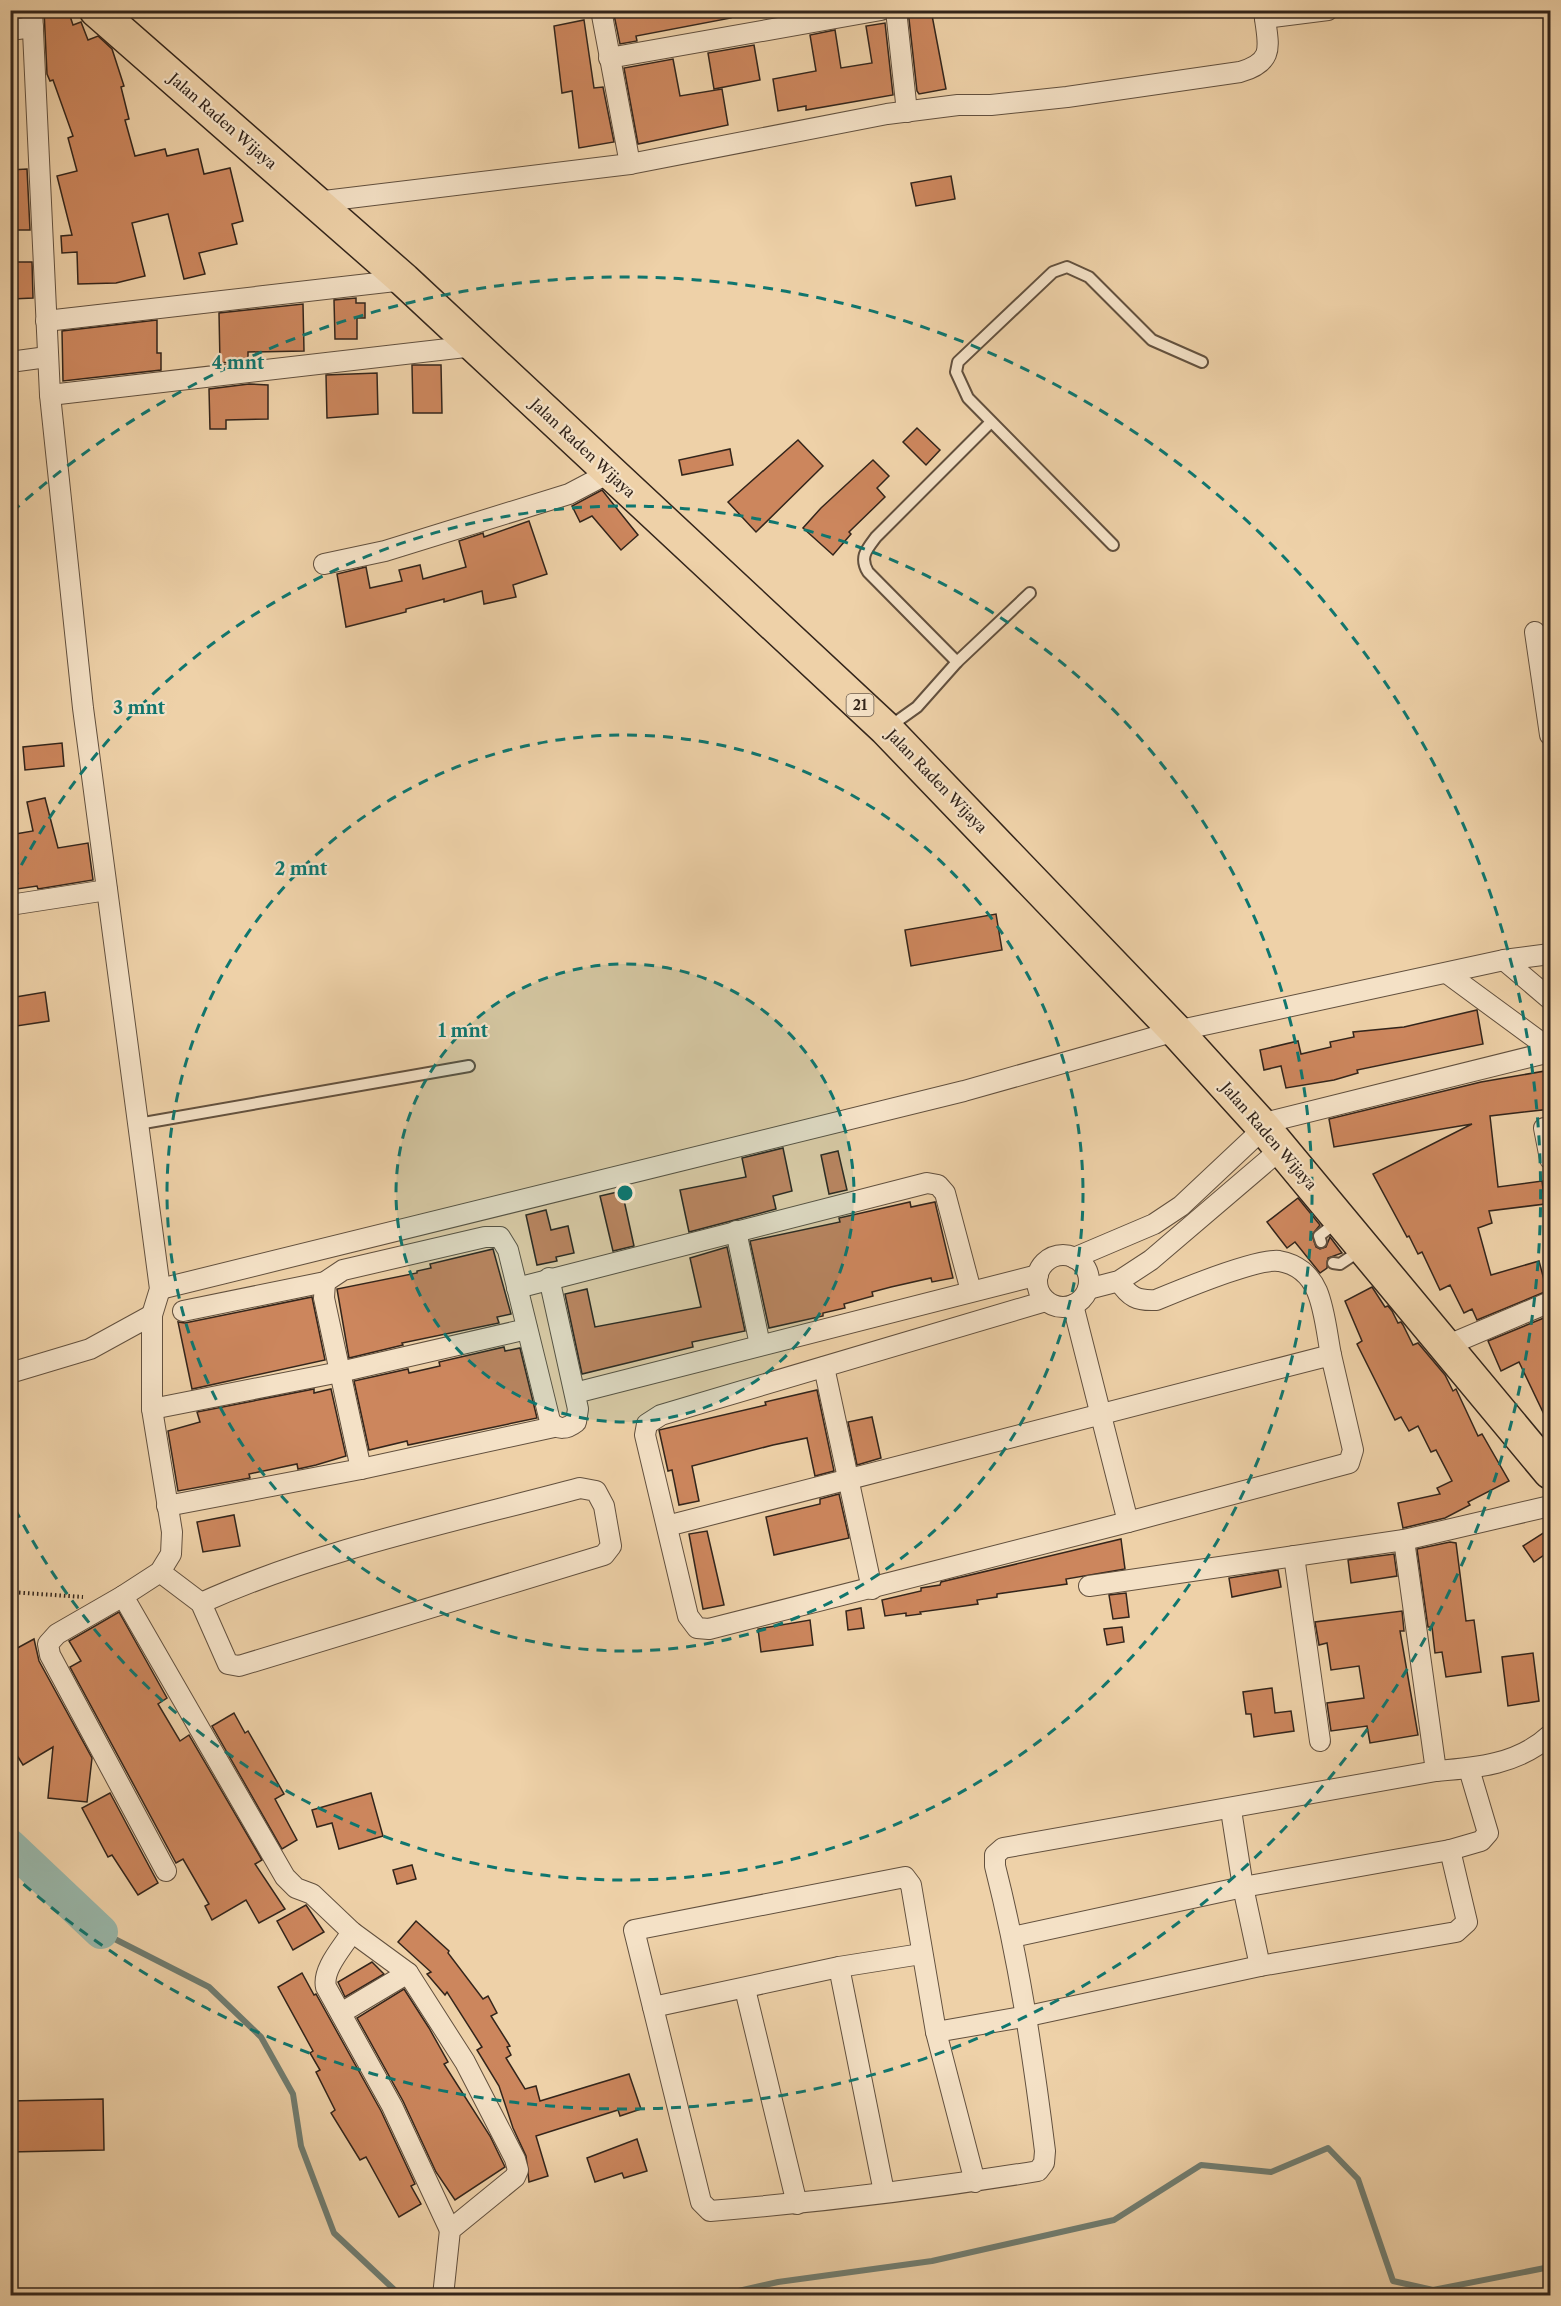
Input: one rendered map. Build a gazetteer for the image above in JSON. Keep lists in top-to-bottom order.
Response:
{
  "streets": {
    "highway": ["Jalan Raden Wijaya", "21"]
  },
  "rings": [
    "4 mnt",
    "3 mnt",
    "2 mnt",
    "1 mnt"
  ]
}
